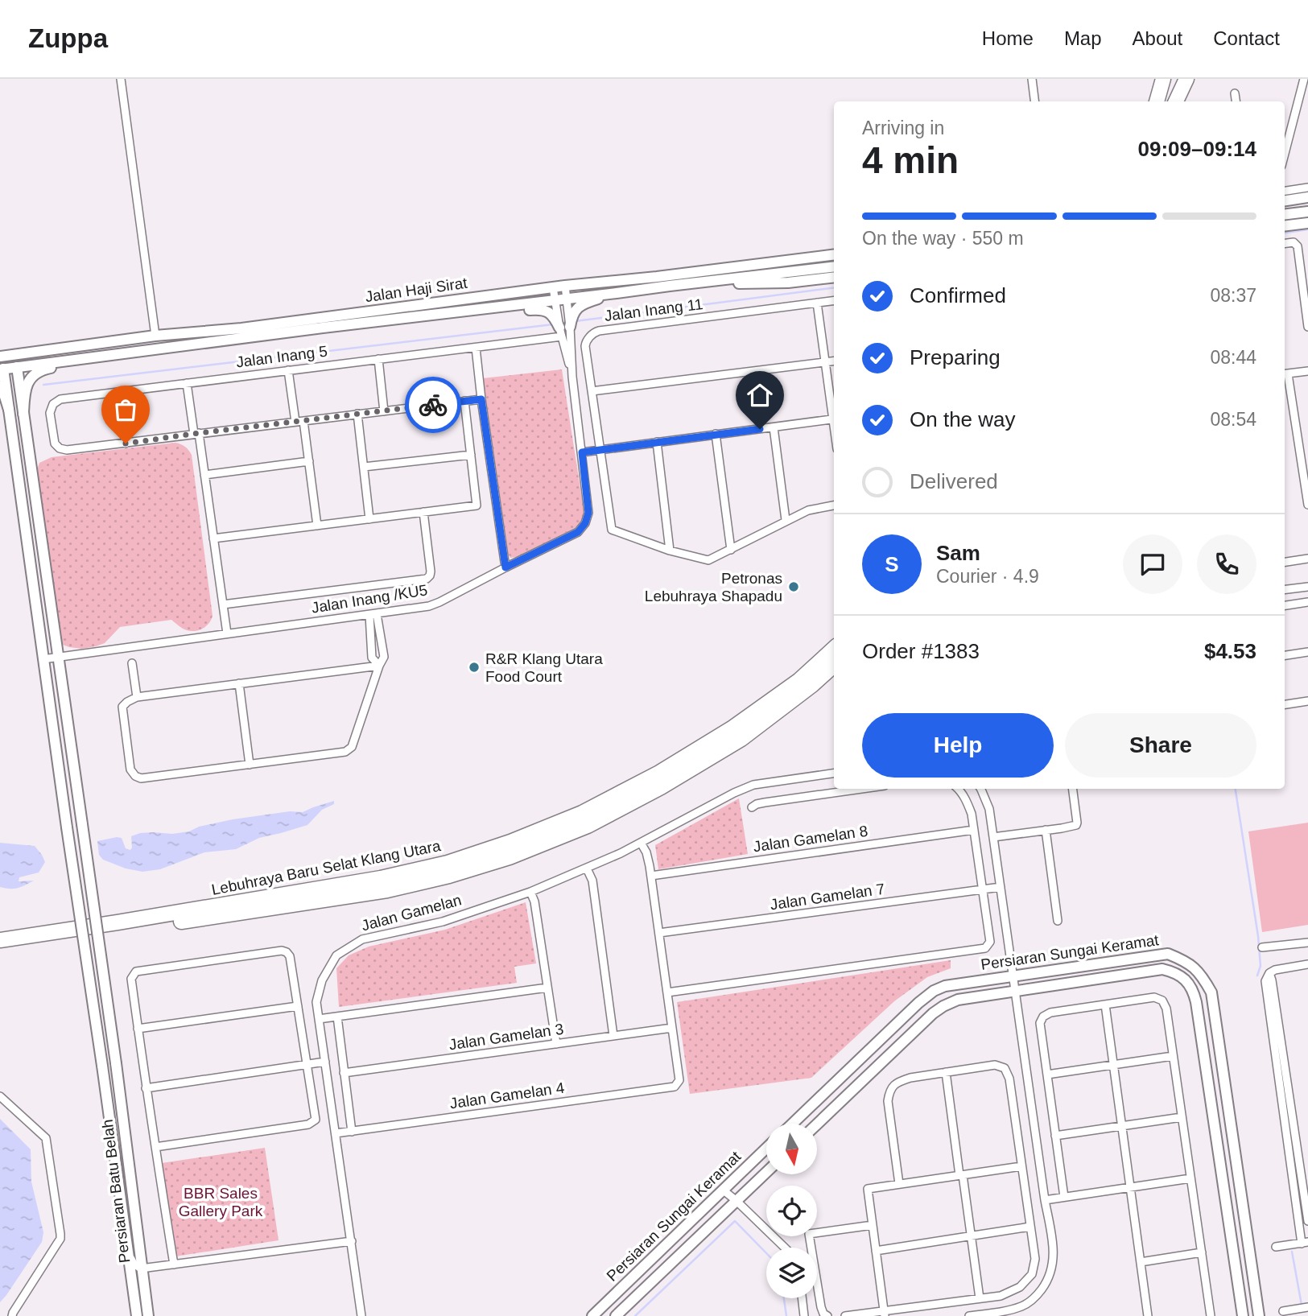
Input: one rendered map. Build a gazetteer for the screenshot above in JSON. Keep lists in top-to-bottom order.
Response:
{
  "streets": {
    "highway": ["Lebuhraya Baru Selat Klang Utara"],
    "street": [
      "Jalan Haji Sirat",
      "Jalan Inang 11",
      "Jalan Inang 5",
      "Jalan Inang /KU5",
      "Jalan Gamelan 8",
      "Jalan Gamelan 7",
      "Jalan Gamelan",
      "Persiaran Sungai Keramat",
      "Jalan Gamelan 3",
      "Jalan Gamelan 4",
      "Persiaran Batu Belah"
    ]
  },
  "crossings": [
    ["Jalan Inang 5", "Jalan Inang /KU5"],
    ["Jalan Inang /KU5", "Persiaran Batu Belah"],
    ["Jalan Gamelan", "Jalan Gamelan 4"],
    ["Jalan Gamelan 3", "Jalan Gamelan 4"]
  ],
  "parks": ["BBR Sales Gallery Park"],
  "places": ["Petronas Lebuhraya Shapadu", "R&R Klang Utara Food Court"],
  "north": "bottom",
  "page": {
    "header": "Zuppa",
    "nav": [
      "Home",
      "Map",
      "About",
      "Contact"
    ],
    "heading": ["4 min", "Arriving in", "09:09–09:14"],
    "panel": [
      "Sam",
      "Courier · 4.9",
      "Order #1383",
      "$4.53"
    ],
    "bar": "On the way · 550 m",
    "list": [
      ["Confirmed", "08:37"],
      ["Preparing", "08:44"],
      ["On the way", "08:54"],
      "Delivered"
    ],
    "round": "S",
    "buttons": ["Help", "Share"]
  }
}
